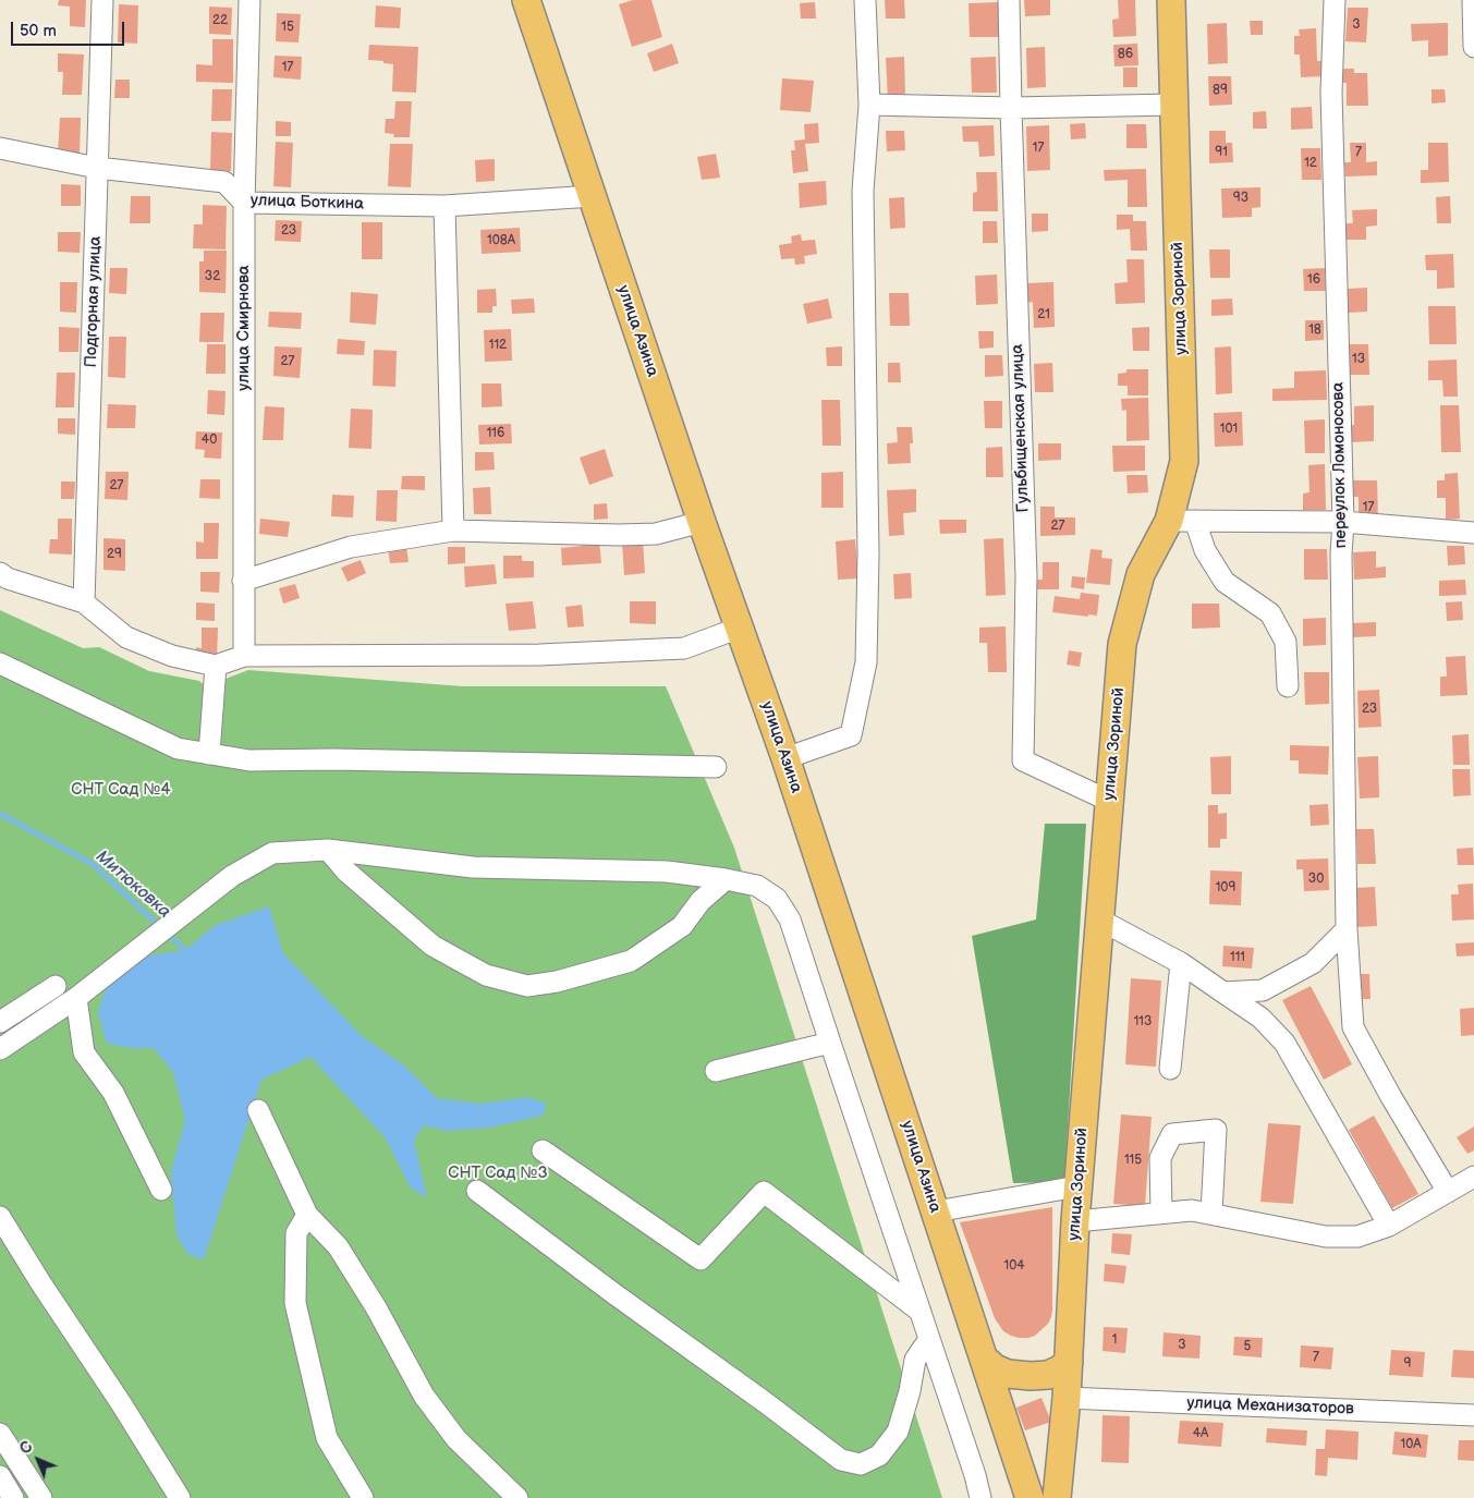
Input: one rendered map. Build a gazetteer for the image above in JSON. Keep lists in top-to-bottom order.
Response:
{
  "streets": {
    "main road": ["улица Зориной", "улица Азина"],
    "street": [
      "улица Боткина",
      "Подгорная улица",
      "улица Смирнова",
      "Гульбищенская улица",
      "переулок Ломоносова",
      "улица Механизаторов"
    ]
  },
  "crossings": [
    ["улица Боткина", "Подгорная улица"],
    ["улица Боткина", "улица Смирнова"],
    ["улица Боткина", "улица Азина"],
    ["улица Зориной", "Гульбищенская улица"],
    ["улица Зориной", "улица Механизаторов"]
  ],
  "water": ["Митюковка"],
  "parks": ["СНТ Сад №4", "СНТ Сад №3"],
  "house_numbers": [
    "22",
    "3",
    "15",
    "86",
    "17",
    "89",
    "17",
    "91",
    "7",
    "12",
    "93",
    "23",
    "108А",
    "32",
    "16",
    "21",
    "18",
    "112",
    "13",
    "27",
    "101",
    "116",
    "40",
    "27",
    "17",
    "27",
    "29",
    "23",
    "30",
    "109",
    "111",
    "113",
    "115",
    "104",
    "1",
    "3",
    "5",
    "7",
    "9",
    "4А",
    "10А"
  ],
  "scale_bar": "50 m",
  "north": "top left"
}
